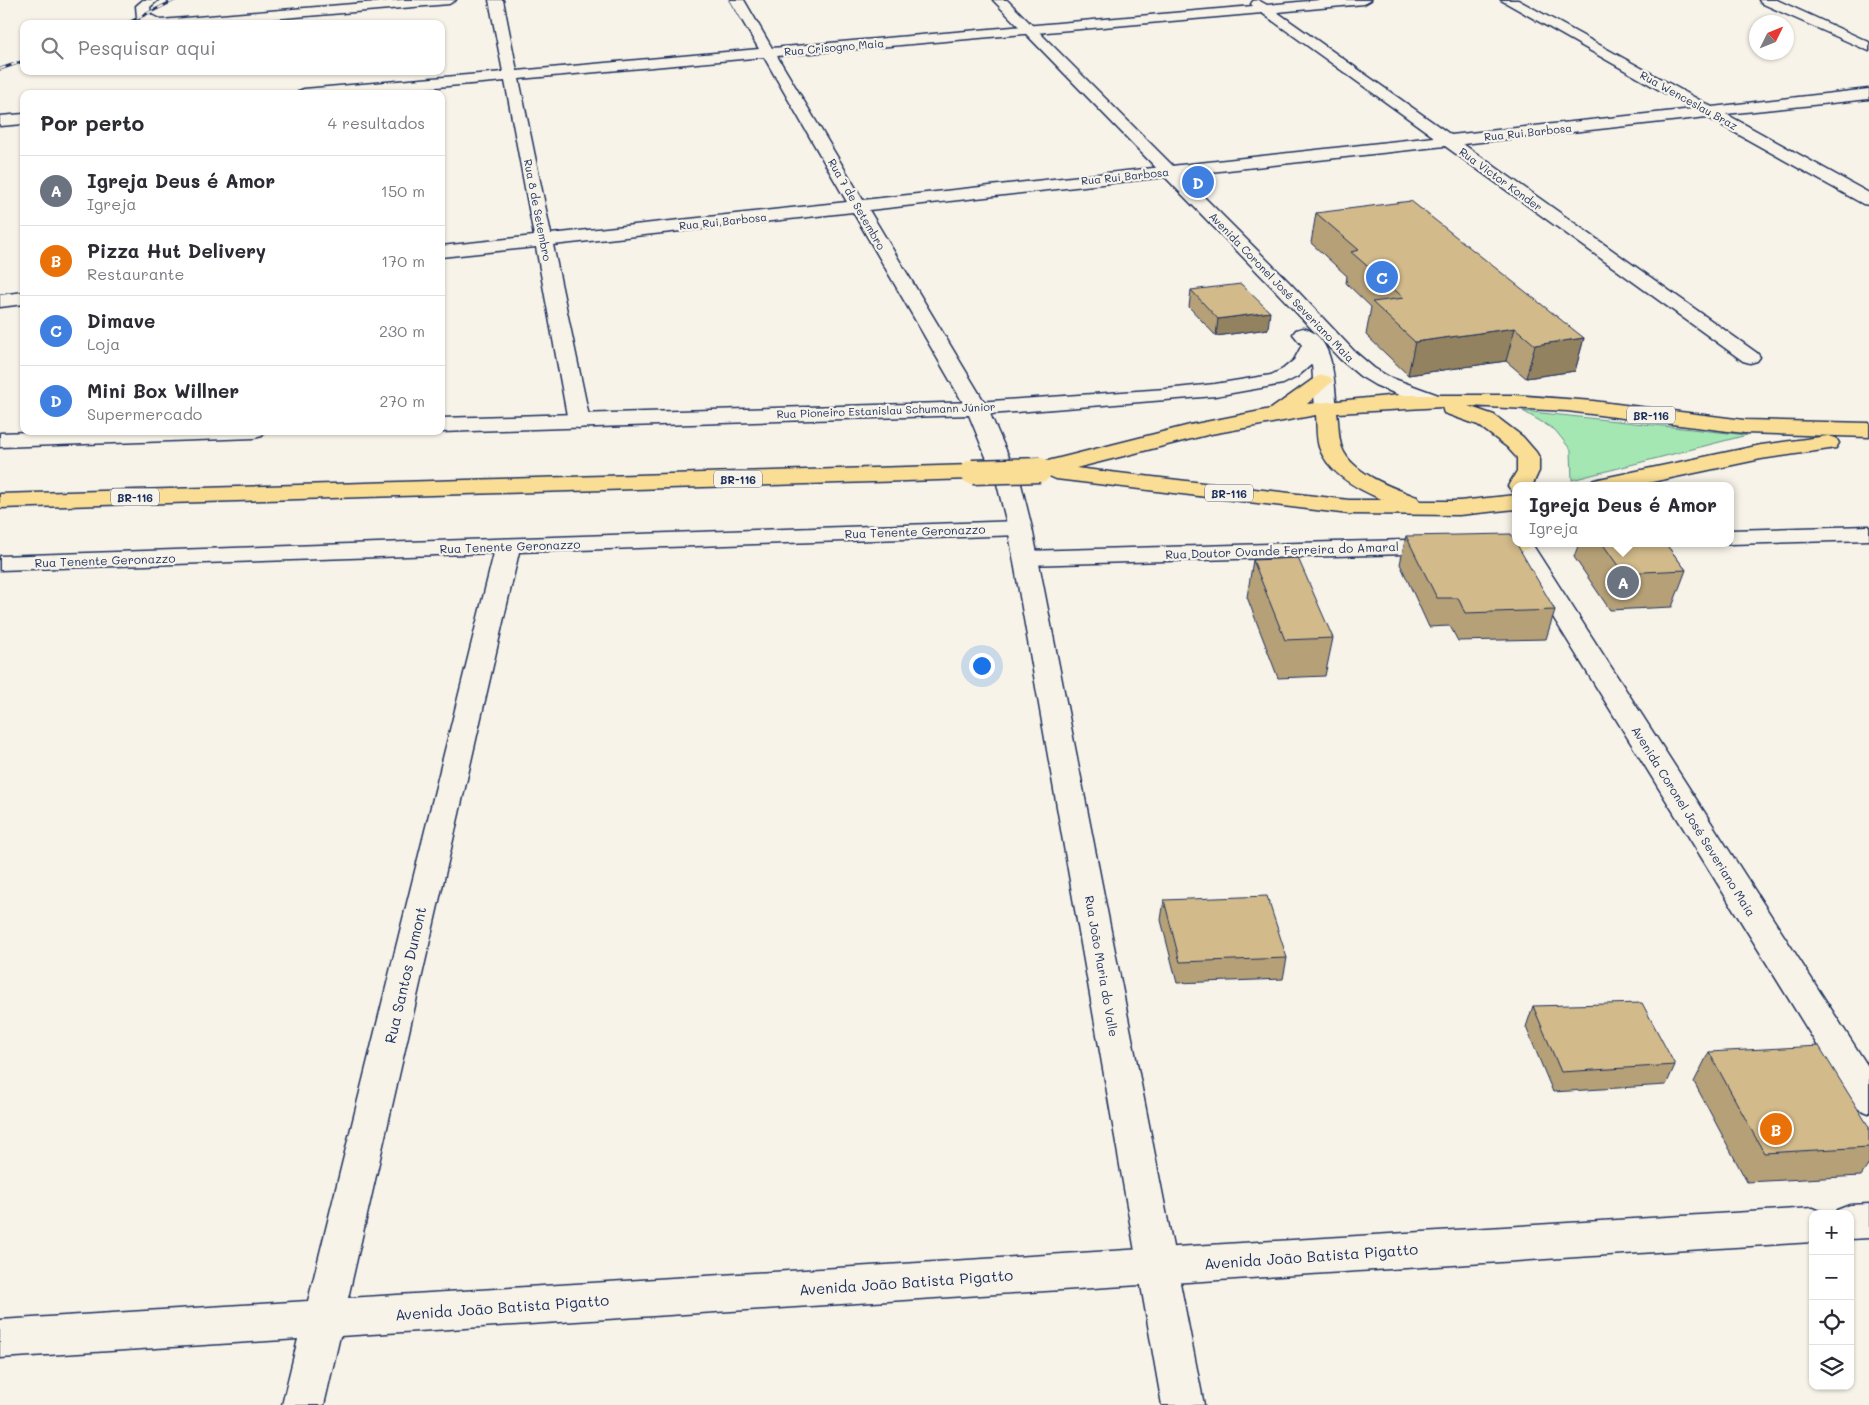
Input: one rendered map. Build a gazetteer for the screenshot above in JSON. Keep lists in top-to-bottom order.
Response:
{
  "streets": {
    "highway": ["BR-116"],
    "street": [
      "Rua Crisogno Maia",
      "Rua Wenceslau Braz",
      "Rua Rui Barbosa",
      "Rua Victor Konder",
      "Rua 7 de Setembro",
      "Rua 8 de Setembro",
      "Avenida Coronel José Severiano Maia",
      "Rua Pioneiro Estanislau Schumann Júnior",
      "Rua Tenente Geronazzo",
      "Rua Doutor Ovande Ferreira do Amaral",
      "Rua João Maria do Valle",
      "Rua Santos Dumont",
      "Avenida João Batista Pigatto"
    ]
  },
  "crossings": [
    ["Rua Crisogno Maia", "Rua Victor Konder"],
    ["Rua Crisogno Maia", "Rua 7 de Setembro"],
    ["Rua Crisogno Maia", "Rua 8 de Setembro"],
    ["Rua Crisogno Maia", "Avenida Coronel José Severiano Maia"],
    ["Rua Wenceslau Braz", "Rua Rui Barbosa"],
    ["Rua Rui Barbosa", "Rua Victor Konder"],
    ["Rua Rui Barbosa", "Rua 7 de Setembro"],
    ["Rua Rui Barbosa", "Rua 8 de Setembro"],
    ["Rua Rui Barbosa", "Avenida Coronel José Severiano Maia"],
    ["Rua 7 de Setembro", "Rua Pioneiro Estanislau Schumann Júnior"],
    ["Rua 7 de Setembro", "Rua Tenente Geronazzo"],
    ["Rua 7 de Setembro", "Rua Doutor Ovande Ferreira do Amaral"],
    ["Rua 7 de Setembro", "Rua João Maria do Valle"],
    ["Rua 8 de Setembro", "Rua Pioneiro Estanislau Schumann Júnior"],
    ["Avenida Coronel José Severiano Maia", "Rua Pioneiro Estanislau Schumann Júnior"],
    ["Avenida Coronel José Severiano Maia", "BR-116"],
    ["Rua Tenente Geronazzo", "Rua Doutor Ovande Ferreira do Amaral"],
    ["Rua Tenente Geronazzo", "Rua João Maria do Valle"],
    ["Rua Tenente Geronazzo", "Rua Santos Dumont"],
    ["Rua Doutor Ovande Ferreira do Amaral", "Rua João Maria do Valle"],
    ["Rua João Maria do Valle", "Avenida João Batista Pigatto"],
    ["Rua Santos Dumont", "Avenida João Batista Pigatto"]
  ],
  "north": "top right",
  "page": {
    "search": "Pesquisar aqui",
    "heading": ["Por perto", "4 resultados"],
    "list": [
      {
        "mark": "A",
        "name": "Igreja Deus é Amor",
        "note": "Igreja",
        "value": "150 m"
      },
      {
        "mark": "B",
        "name": "Pizza Hut Delivery",
        "note": "Restaurante",
        "value": "170 m"
      },
      {
        "mark": "C",
        "name": "Dimave",
        "note": "Loja",
        "value": "230 m"
      },
      {
        "mark": "D",
        "name": "Mini Box Willner",
        "note": "Supermercado",
        "value": "270 m"
      }
    ],
    "pins": [
      "D",
      "C",
      "A",
      "B"
    ],
    "popup": ["Igreja Deus é Amor", "Igreja"],
    "map_buttons": ["+", "−"]
  }
}
